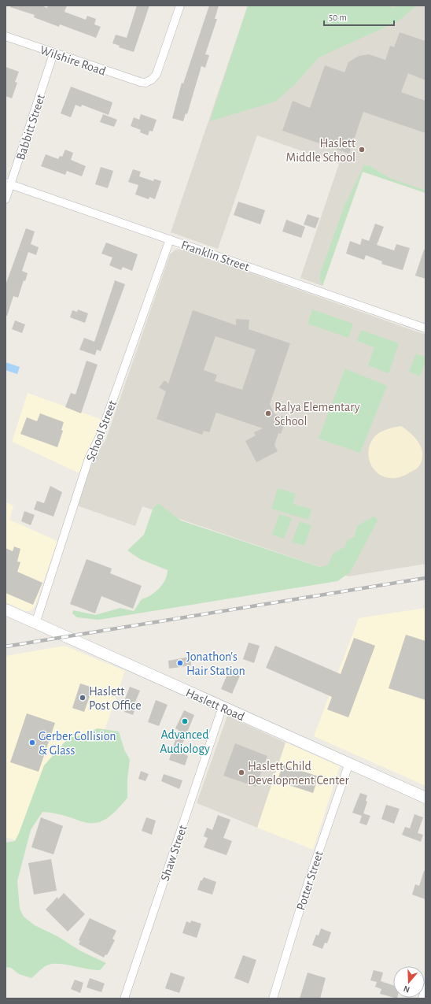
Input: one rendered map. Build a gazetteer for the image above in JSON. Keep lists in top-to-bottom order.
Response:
{
  "streets": {
    "street": [
      "Wilshire Road",
      "Babbitt Street",
      "Franklin Street",
      "School Street",
      "Haslett Road",
      "Shaw Street",
      "Potter Street"
    ]
  },
  "crossings": [
    ["Wilshire Road", "Babbitt Street"],
    ["Babbitt Street", "Franklin Street"],
    ["Franklin Street", "School Street"],
    ["School Street", "Haslett Road"],
    ["Haslett Road", "Shaw Street"],
    ["Haslett Road", "Potter Street"]
  ],
  "places": [
    "Haslett Middle School",
    "Ralya Elementary School",
    "Jonathon's Hair Station",
    "Haslett Post Office",
    "Advanced Audiology",
    "Gerber Collision & Glass",
    "Haslett Child Development Center"
  ],
  "scale_bar": "50 m",
  "north": "bottom"
}
